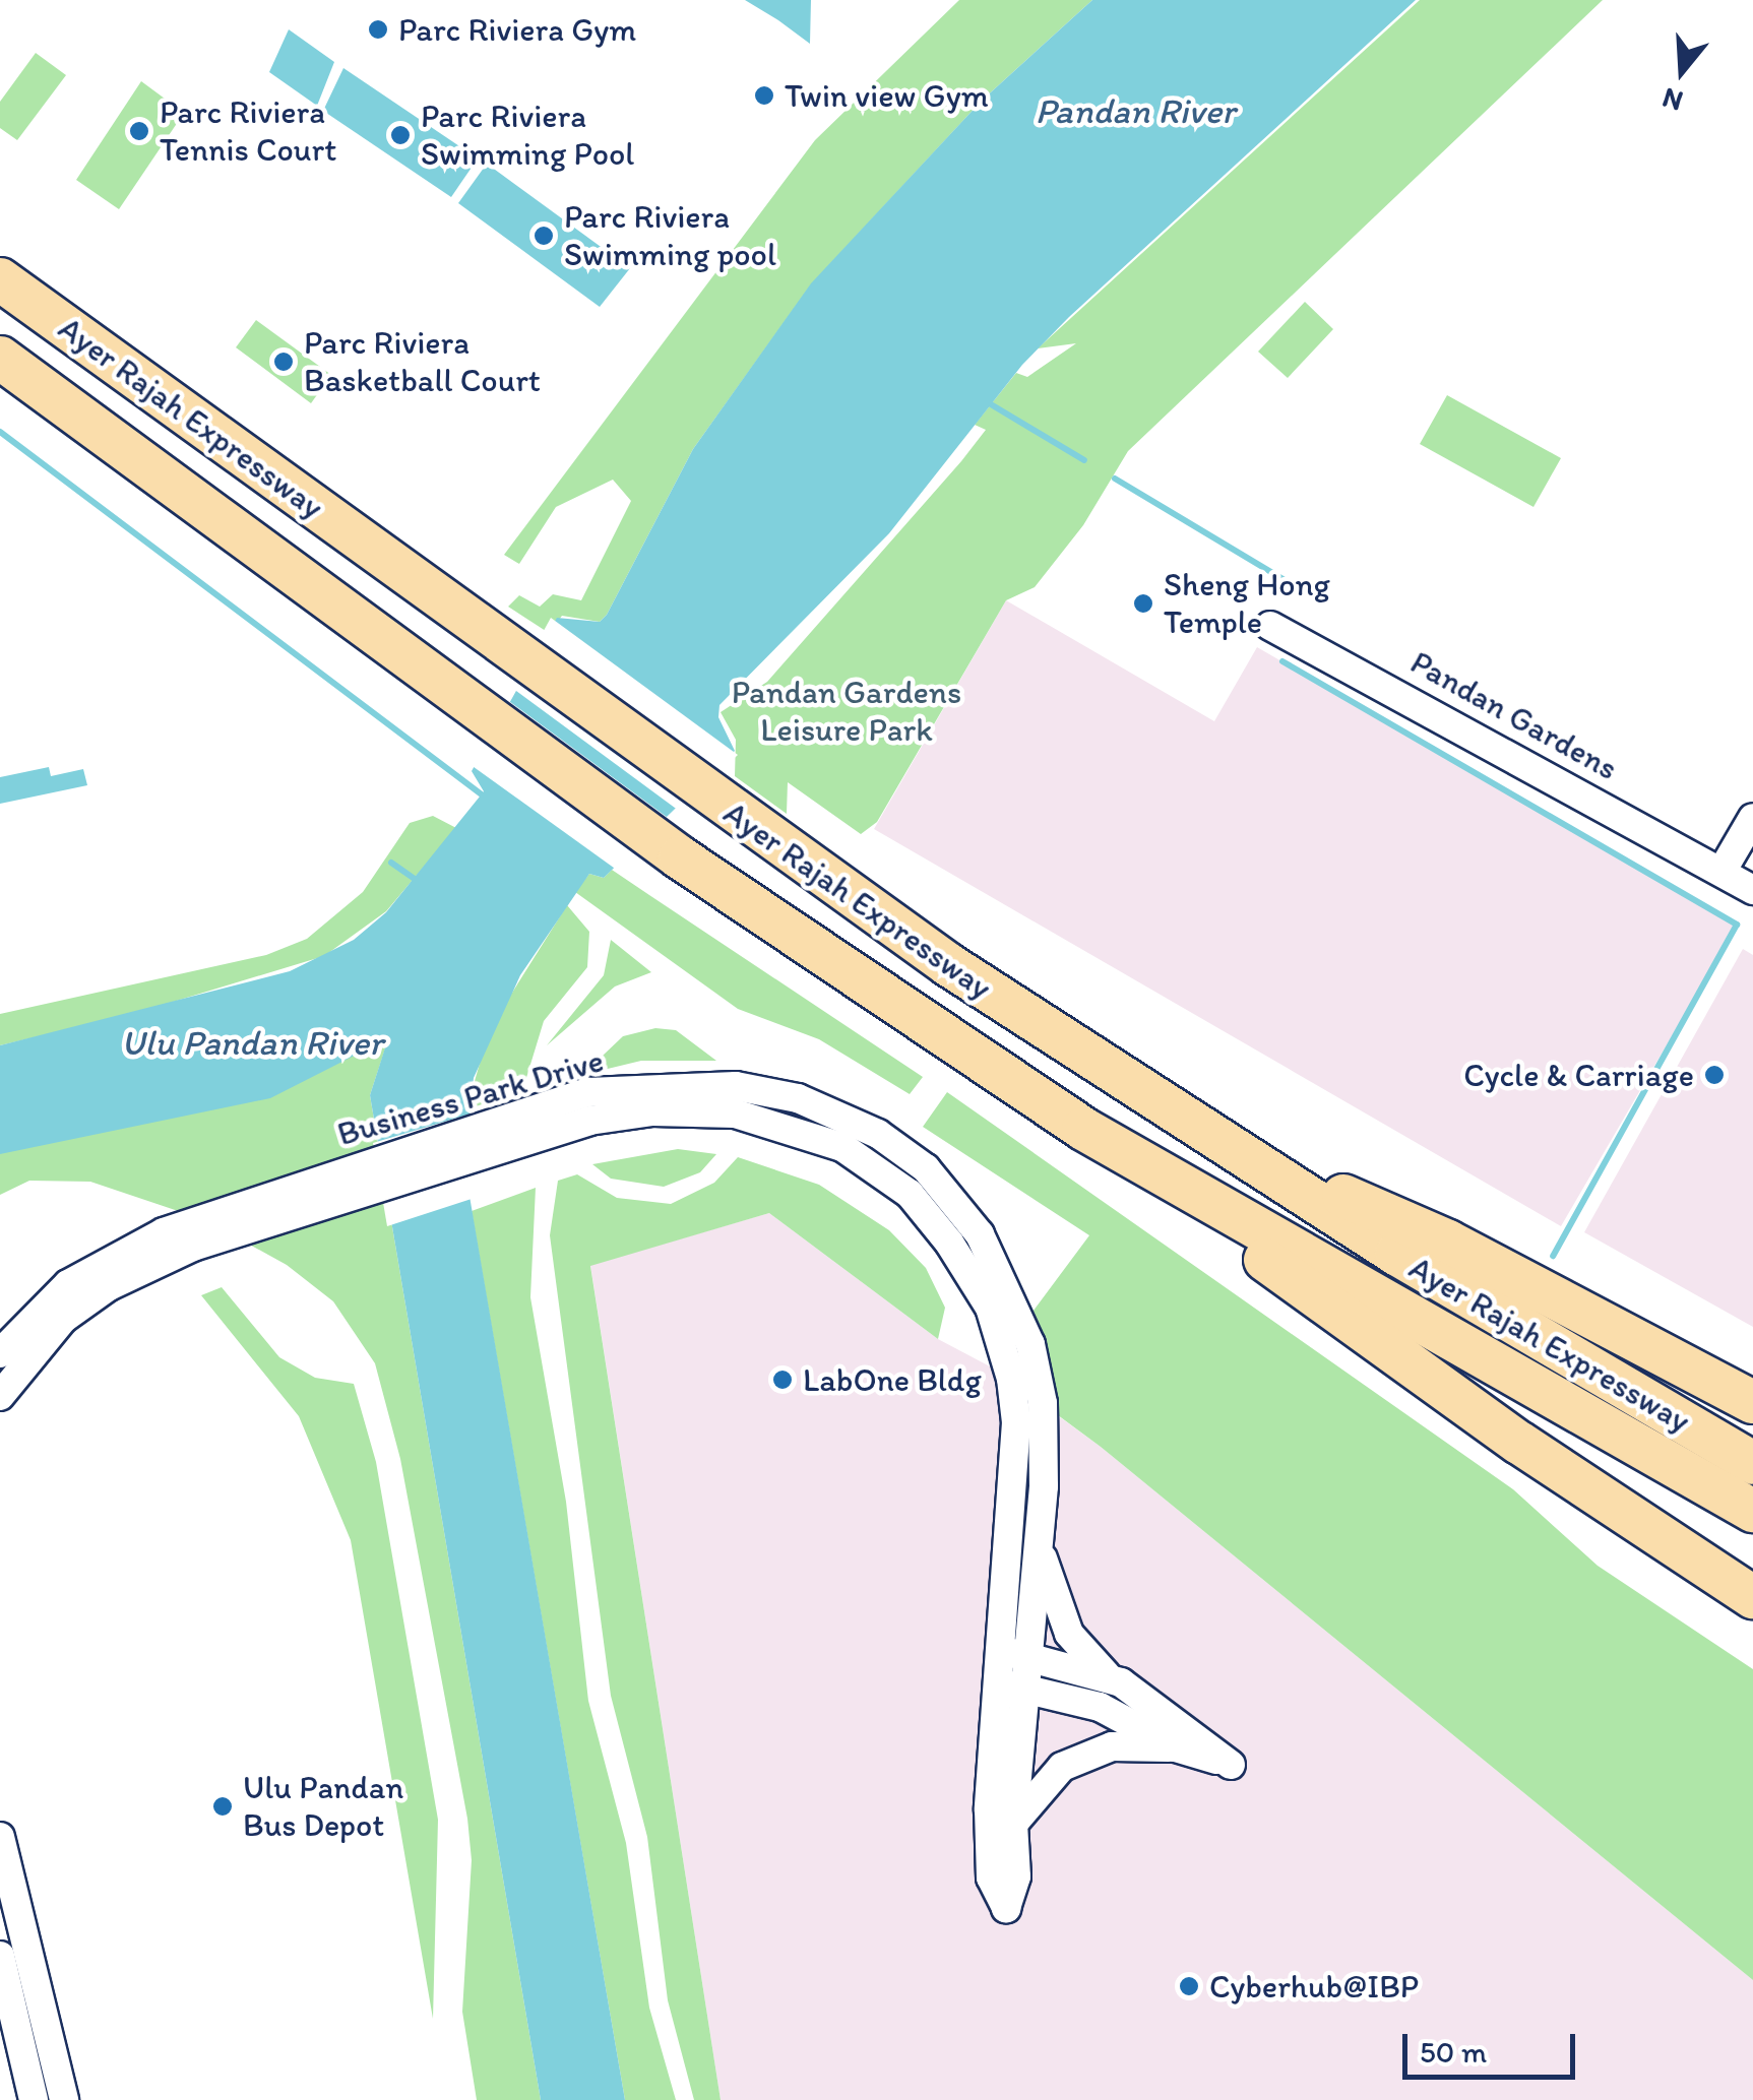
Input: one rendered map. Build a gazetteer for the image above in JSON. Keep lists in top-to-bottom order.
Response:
{
  "streets": {
    "highway": ["Ayer Rajah Expressway"],
    "street": ["Pandan Gardens", "Business Park Drive"]
  },
  "water": ["Pandan River", "Ulu Pandan River"],
  "parks": ["Pandan Gardens Leisure Park"],
  "places": [
    "Parc Riviera Gym",
    "Twin view Gym",
    "Parc Riviera Tennis Court",
    "Parc Riviera Swimming Pool",
    "Parc Riviera Swimming pool",
    "Parc Riviera Basketball Court",
    "Sheng Hong Temple",
    "Cycle & Carriage",
    "LabOne Bldg",
    "Ulu Pandan Bus Depot",
    "Cyberhub@IBP"
  ],
  "scale_bar": "50 m",
  "north": "bottom"
}
